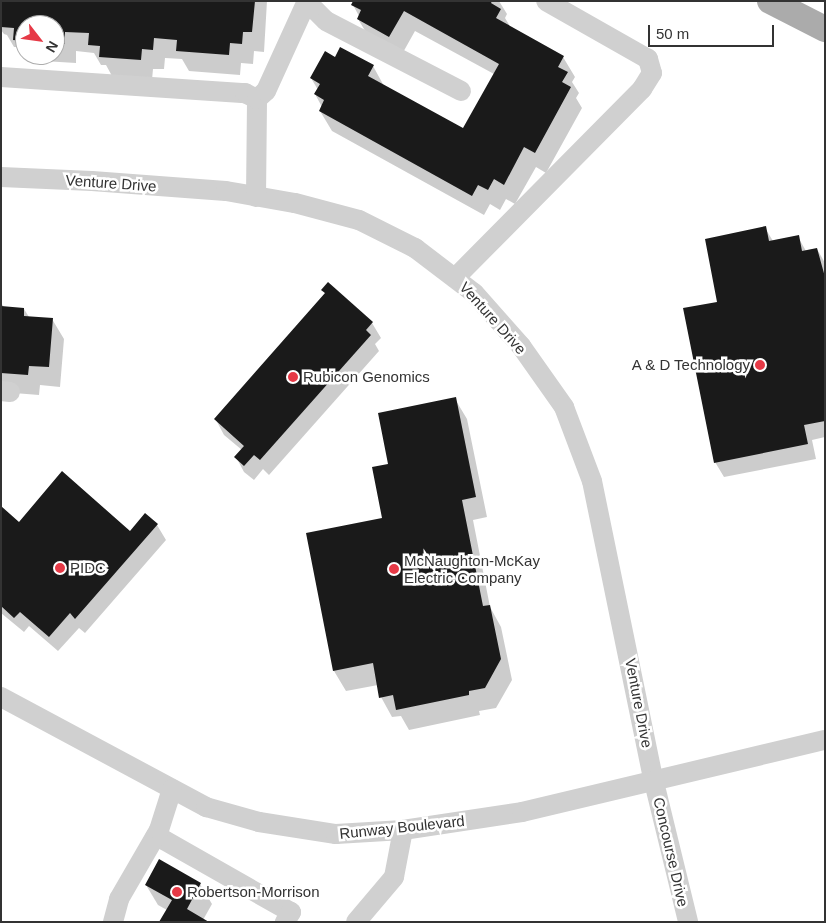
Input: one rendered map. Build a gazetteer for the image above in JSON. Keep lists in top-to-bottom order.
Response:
{
  "streets": {
    "street": ["Venture Drive", "Runway Boulevard", "Concourse Drive"]
  },
  "crossings": [
    ["Venture Drive", "Runway Boulevard"],
    ["Venture Drive", "Concourse Drive"],
    ["Runway Boulevard", "Concourse Drive"]
  ],
  "places": [
    "A & D Technology",
    "Rubicon Genomics",
    "PIDC",
    "McNaughton-McKay Electric Company",
    "Robertson-Morrison"
  ],
  "scale_bar": "50 m",
  "north": "bottom right"
}
